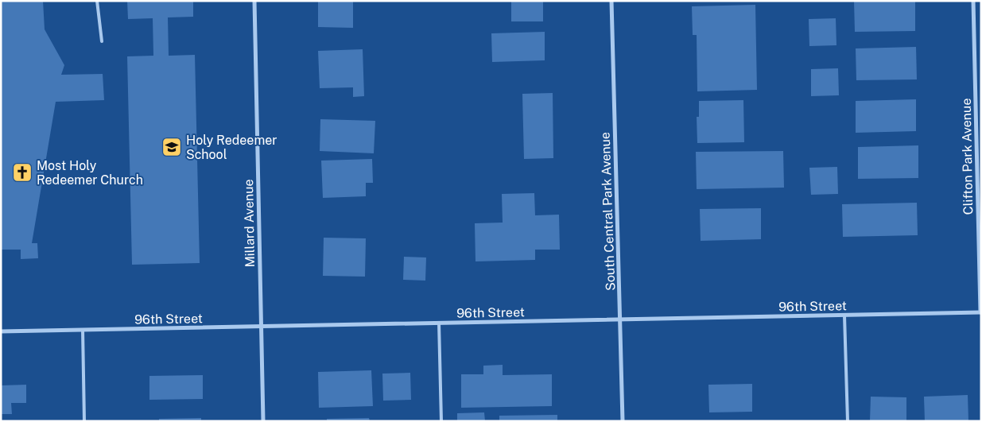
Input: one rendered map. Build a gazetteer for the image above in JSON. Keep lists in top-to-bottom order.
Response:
{
  "streets": {
    "street": [
      "Clifton Park Avenue",
      "South Central Park Avenue",
      "Millard Avenue",
      "96th Street"
    ]
  },
  "crossings": [
    ["Clifton Park Avenue", "96th Street"],
    ["South Central Park Avenue", "96th Street"],
    ["Millard Avenue", "96th Street"]
  ],
  "places": {
    "school or university": ["Holy Redeemer School"],
    "church": ["Most Holy Redeemer Church"]
  }
}
